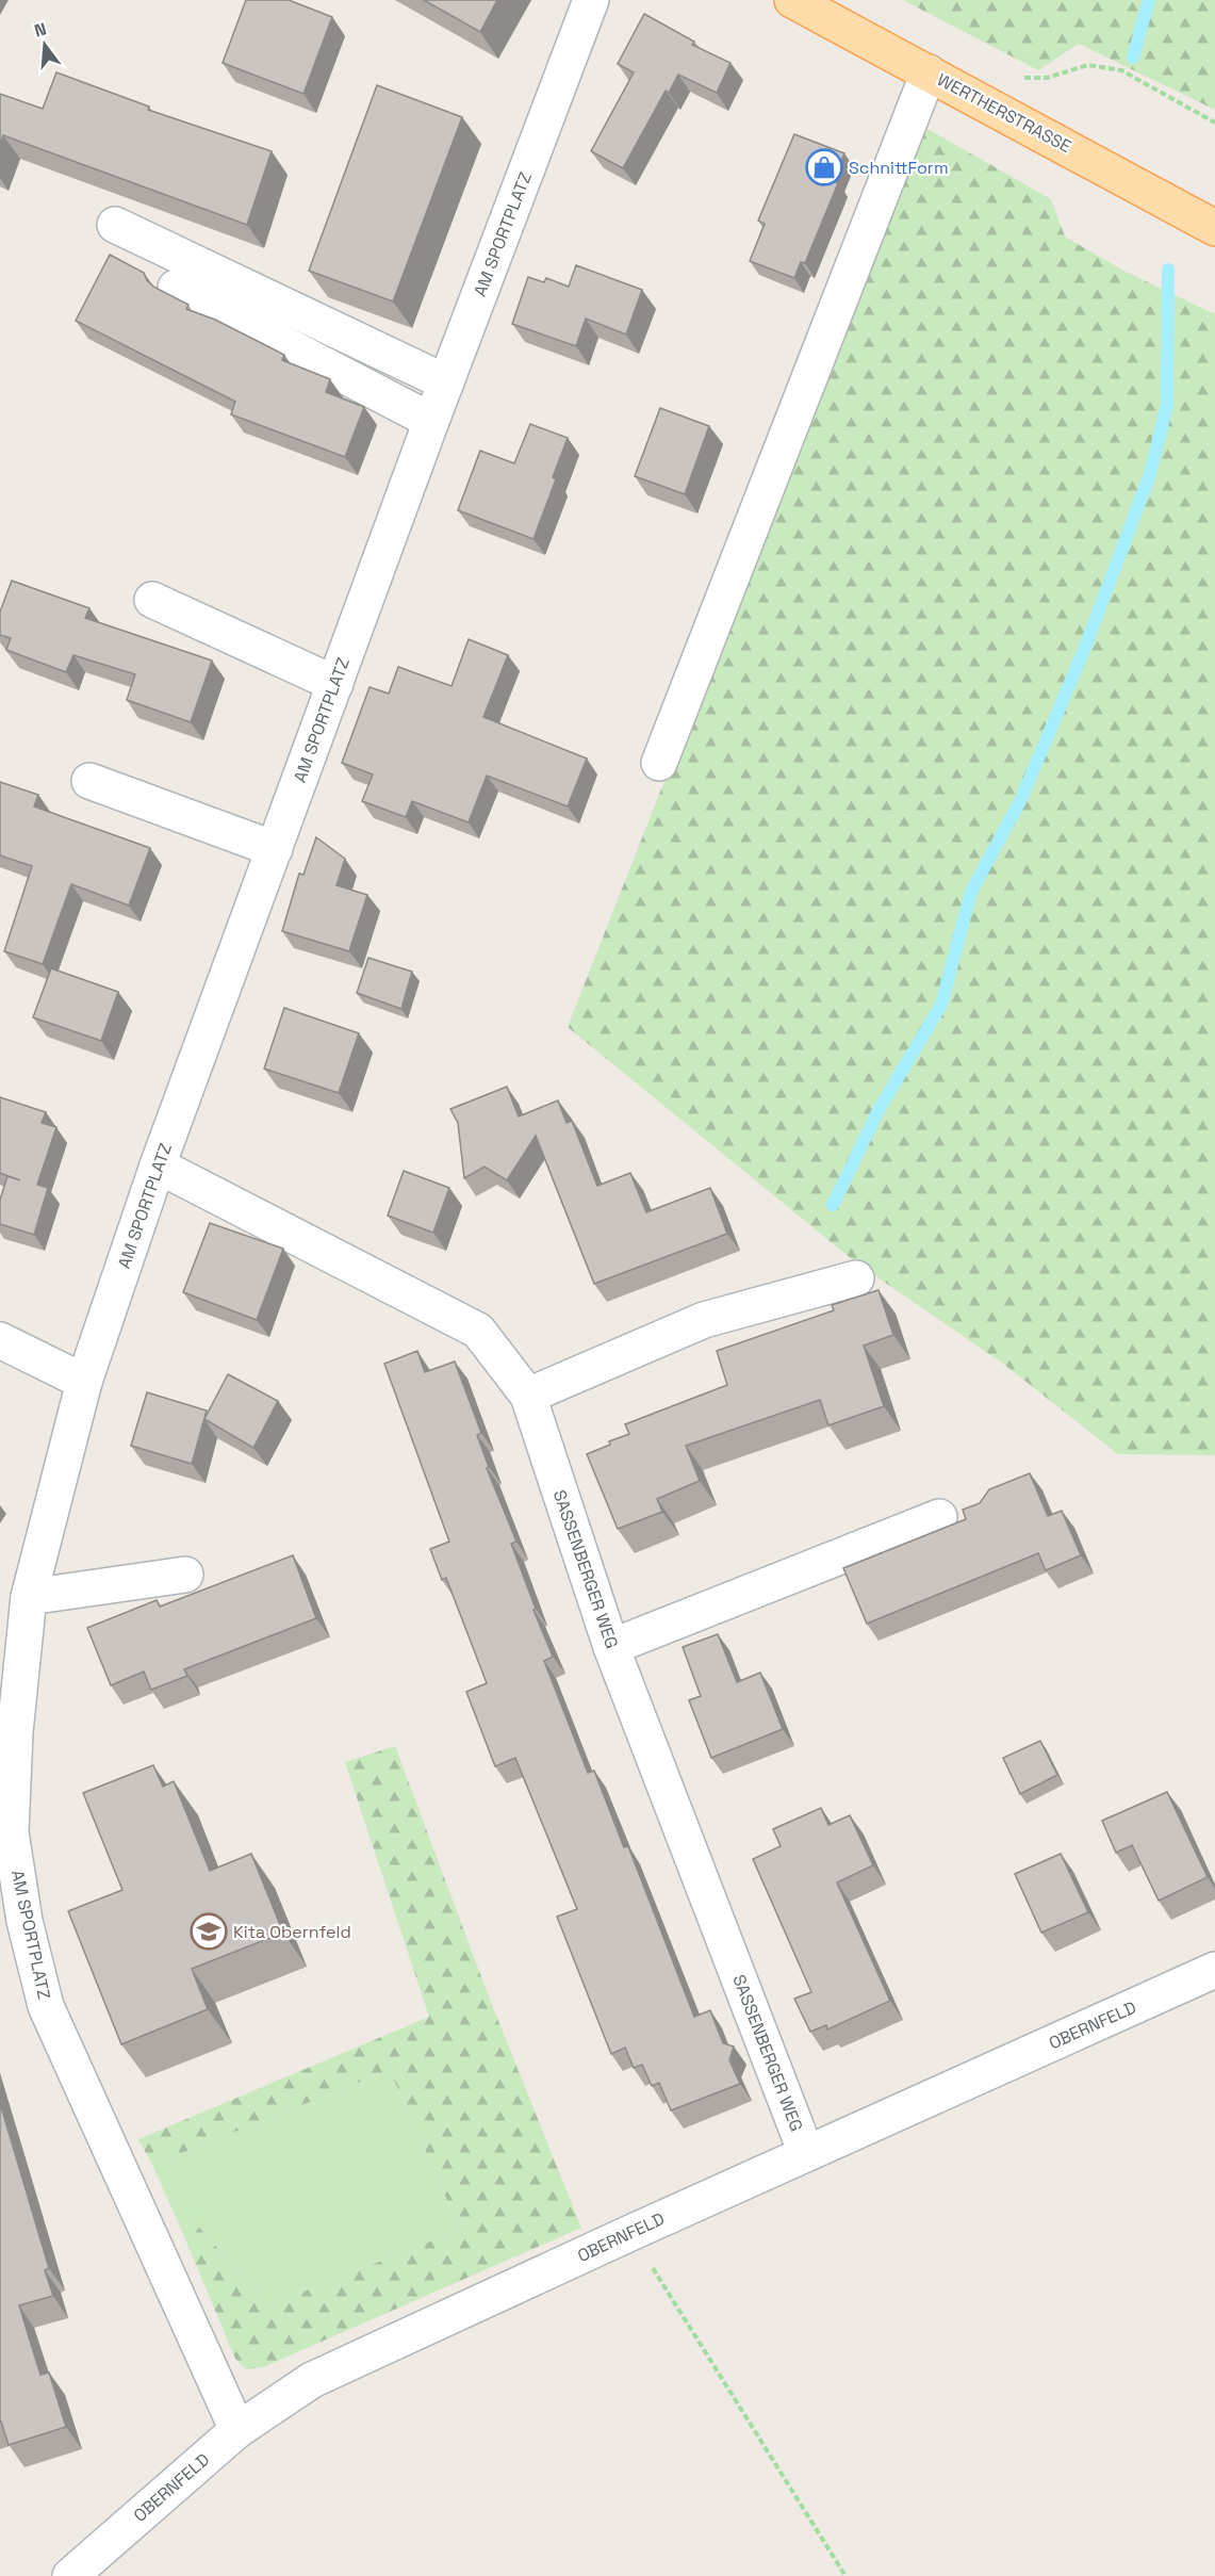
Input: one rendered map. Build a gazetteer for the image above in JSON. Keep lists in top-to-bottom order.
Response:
{
  "streets": {
    "main road": ["WERTHERSTRASSE"],
    "street": ["AM SPORTPLATZ", "SASSENBERGER WEG", "OBERNFELD"]
  },
  "crossings": [
    ["AM SPORTPLATZ", "SASSENBERGER WEG"],
    ["AM SPORTPLATZ", "OBERNFELD"],
    ["SASSENBERGER WEG", "OBERNFELD"]
  ],
  "places": {
    "shop": ["SchnittForm"],
    "school or university": ["Kita Obernfeld"]
  },
  "north": "top"
}
